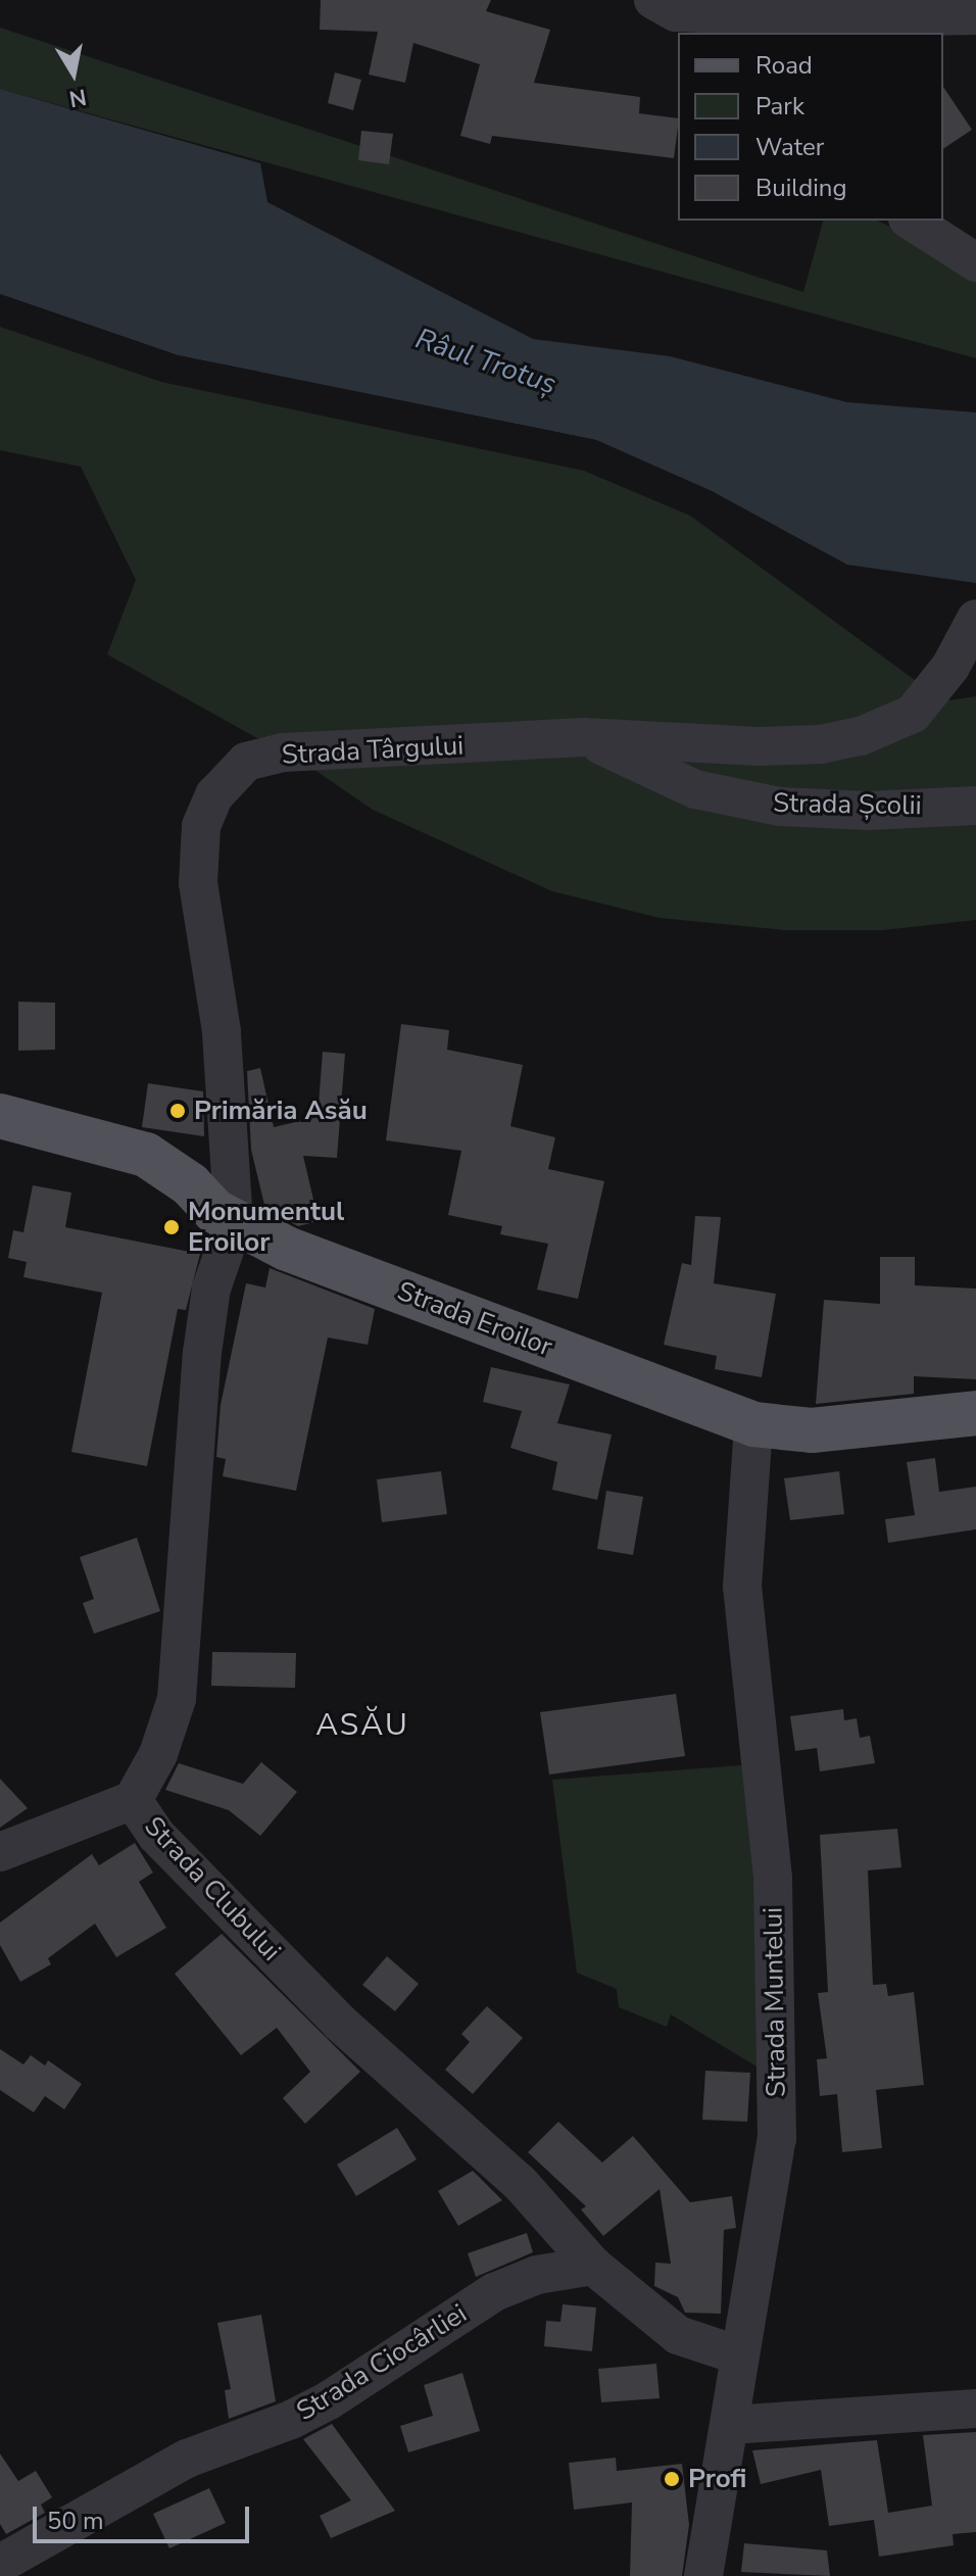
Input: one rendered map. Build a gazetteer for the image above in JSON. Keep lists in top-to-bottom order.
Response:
{
  "streets": {
    "main road": ["Strada Eroilor"],
    "street": [
      "Strada Târgului",
      "Strada Școlii",
      "Strada Clubului",
      "Strada Muntelui",
      "Strada Ciocârliei"
    ]
  },
  "crossings": [
    ["Strada Târgului", "Strada Școlii"],
    ["Strada Târgului", "Strada Eroilor"],
    ["Strada Târgului", "Strada Clubului"],
    ["Strada Eroilor", "Strada Clubului"],
    ["Strada Eroilor", "Strada Muntelui"],
    ["Strada Clubului", "Strada Muntelui"],
    ["Strada Clubului", "Strada Ciocârliei"]
  ],
  "districts": ["ASĂU"],
  "water": ["Râul Trotuș"],
  "places": ["Primăria Asău", "Monumentul Eroilor", "Profi"],
  "legend": [
    "Road",
    "Park",
    "Water",
    "Building"
  ],
  "scale_bar": "50 m",
  "north": "bottom"
}
